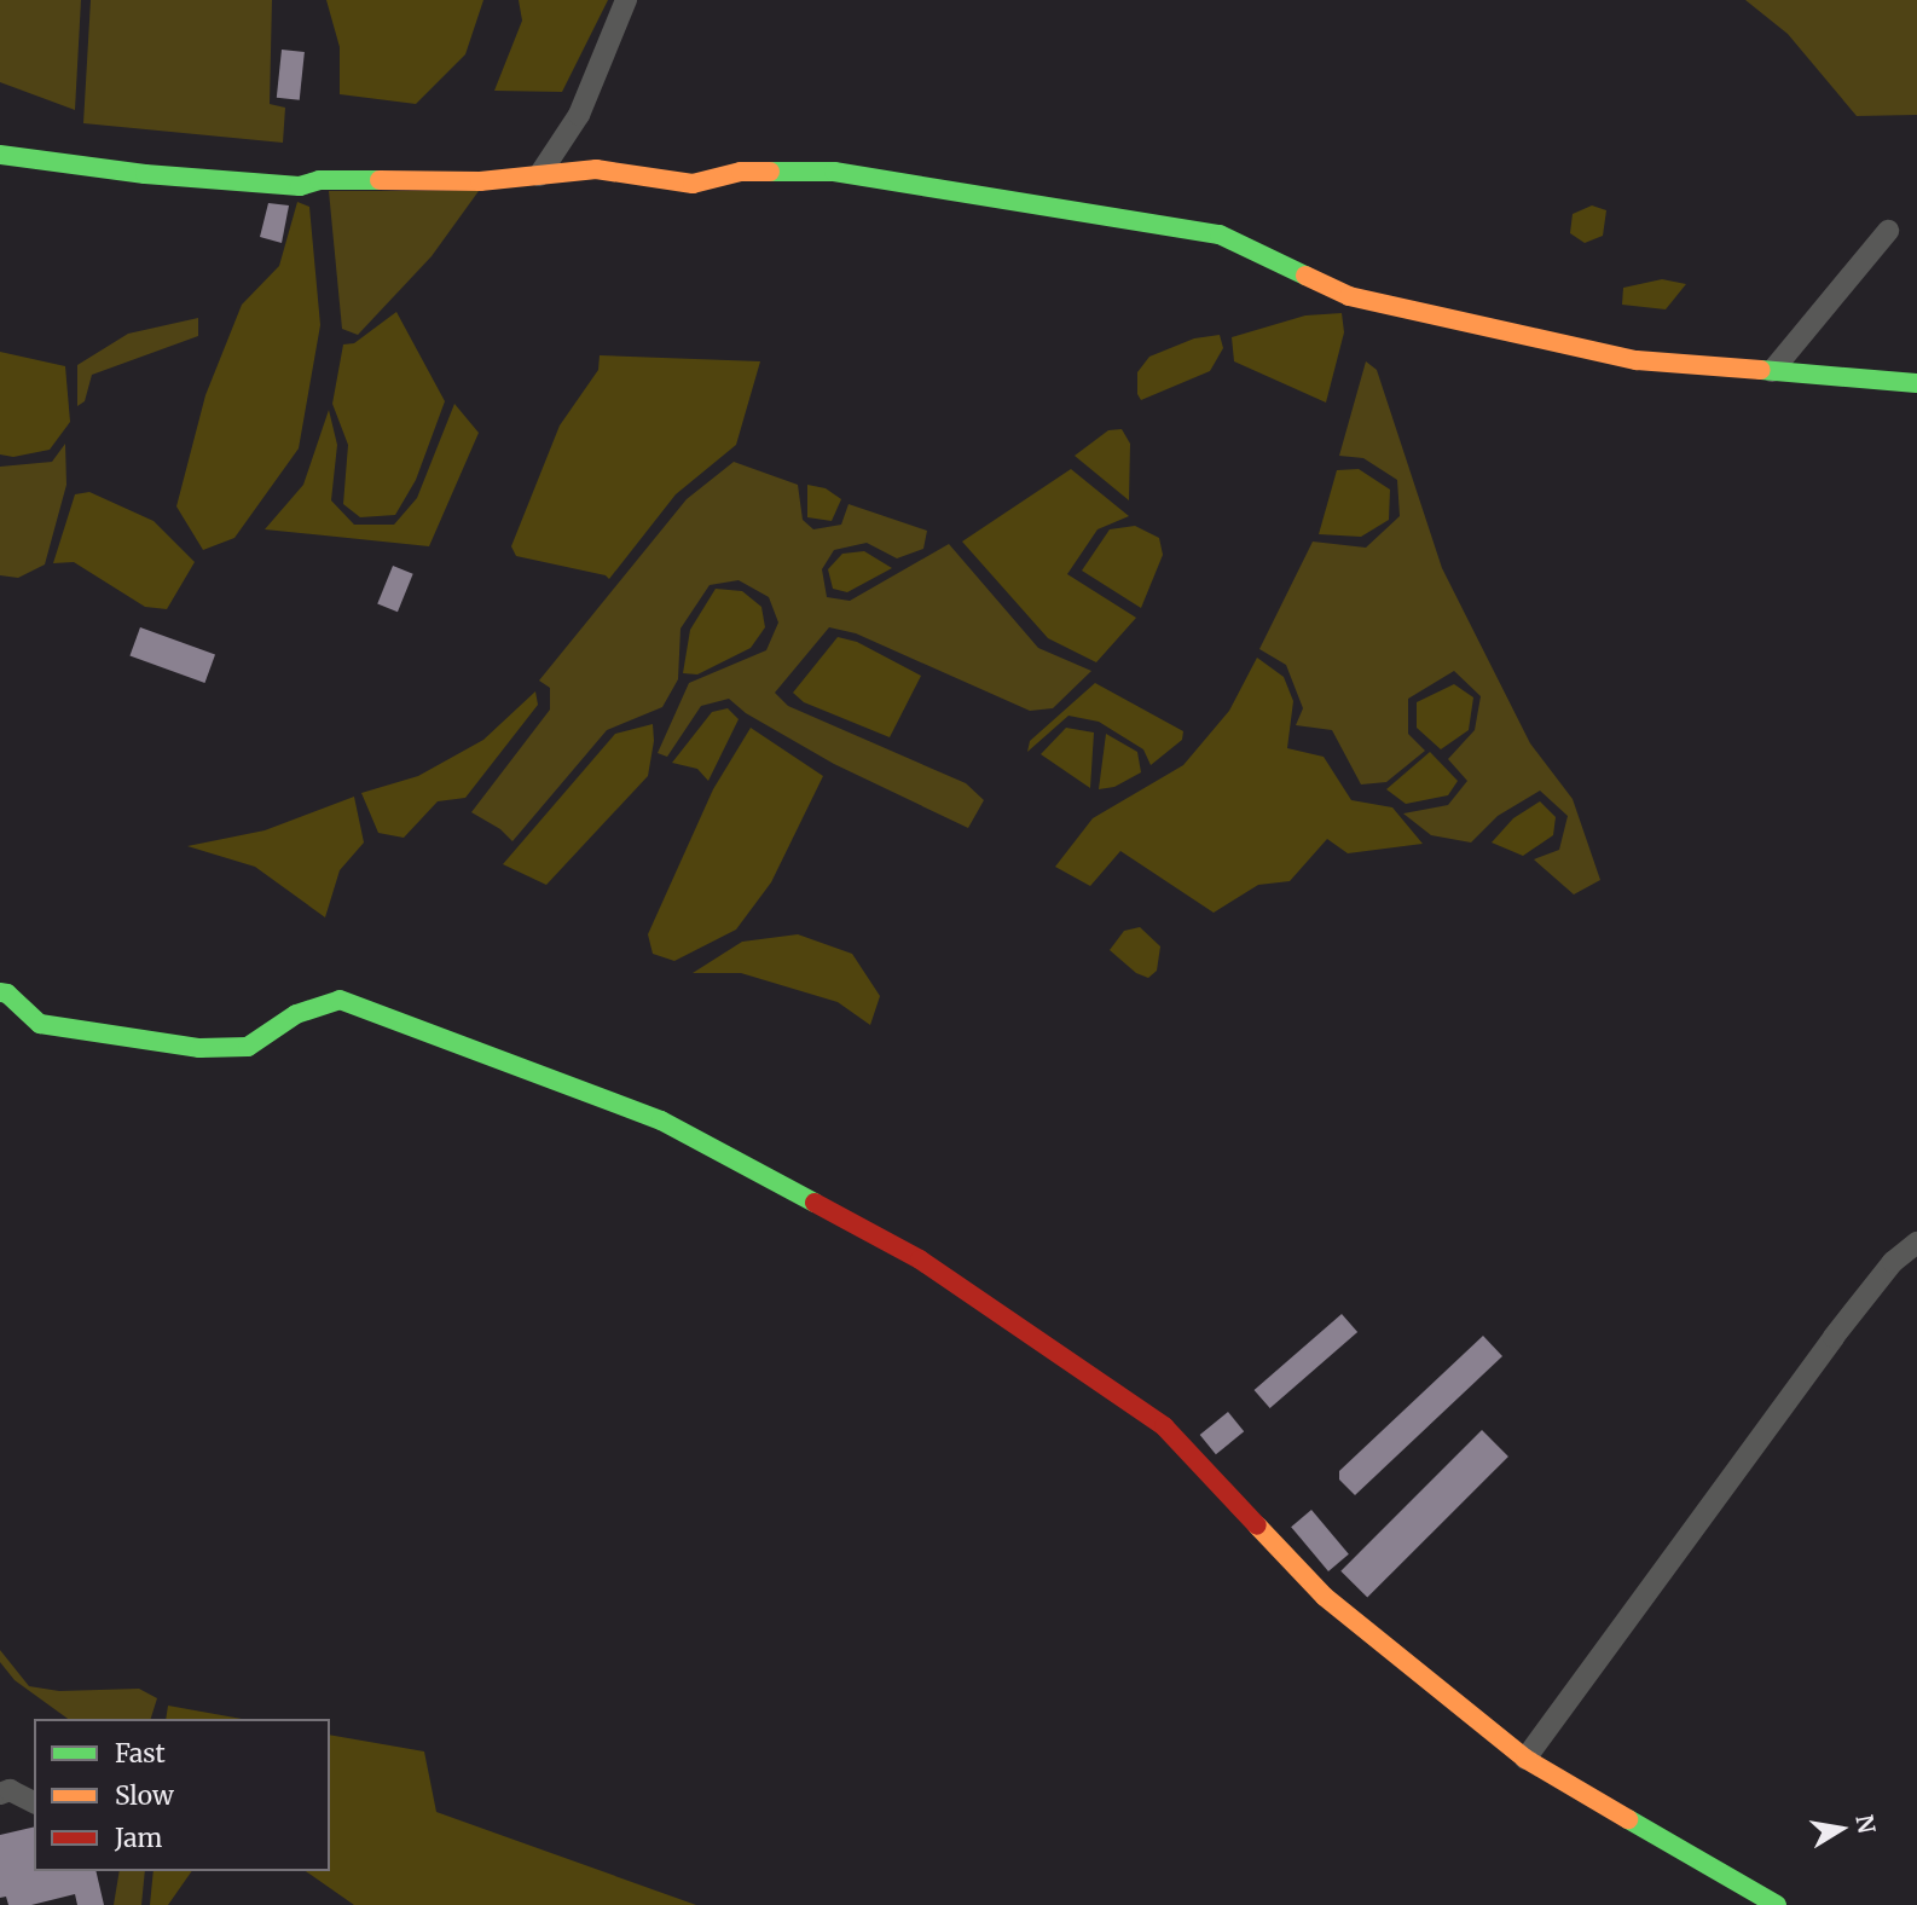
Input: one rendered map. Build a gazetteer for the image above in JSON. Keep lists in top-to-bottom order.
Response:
{
  "legend": ["Fast", "Slow", "Jam"],
  "north": "right"
}
